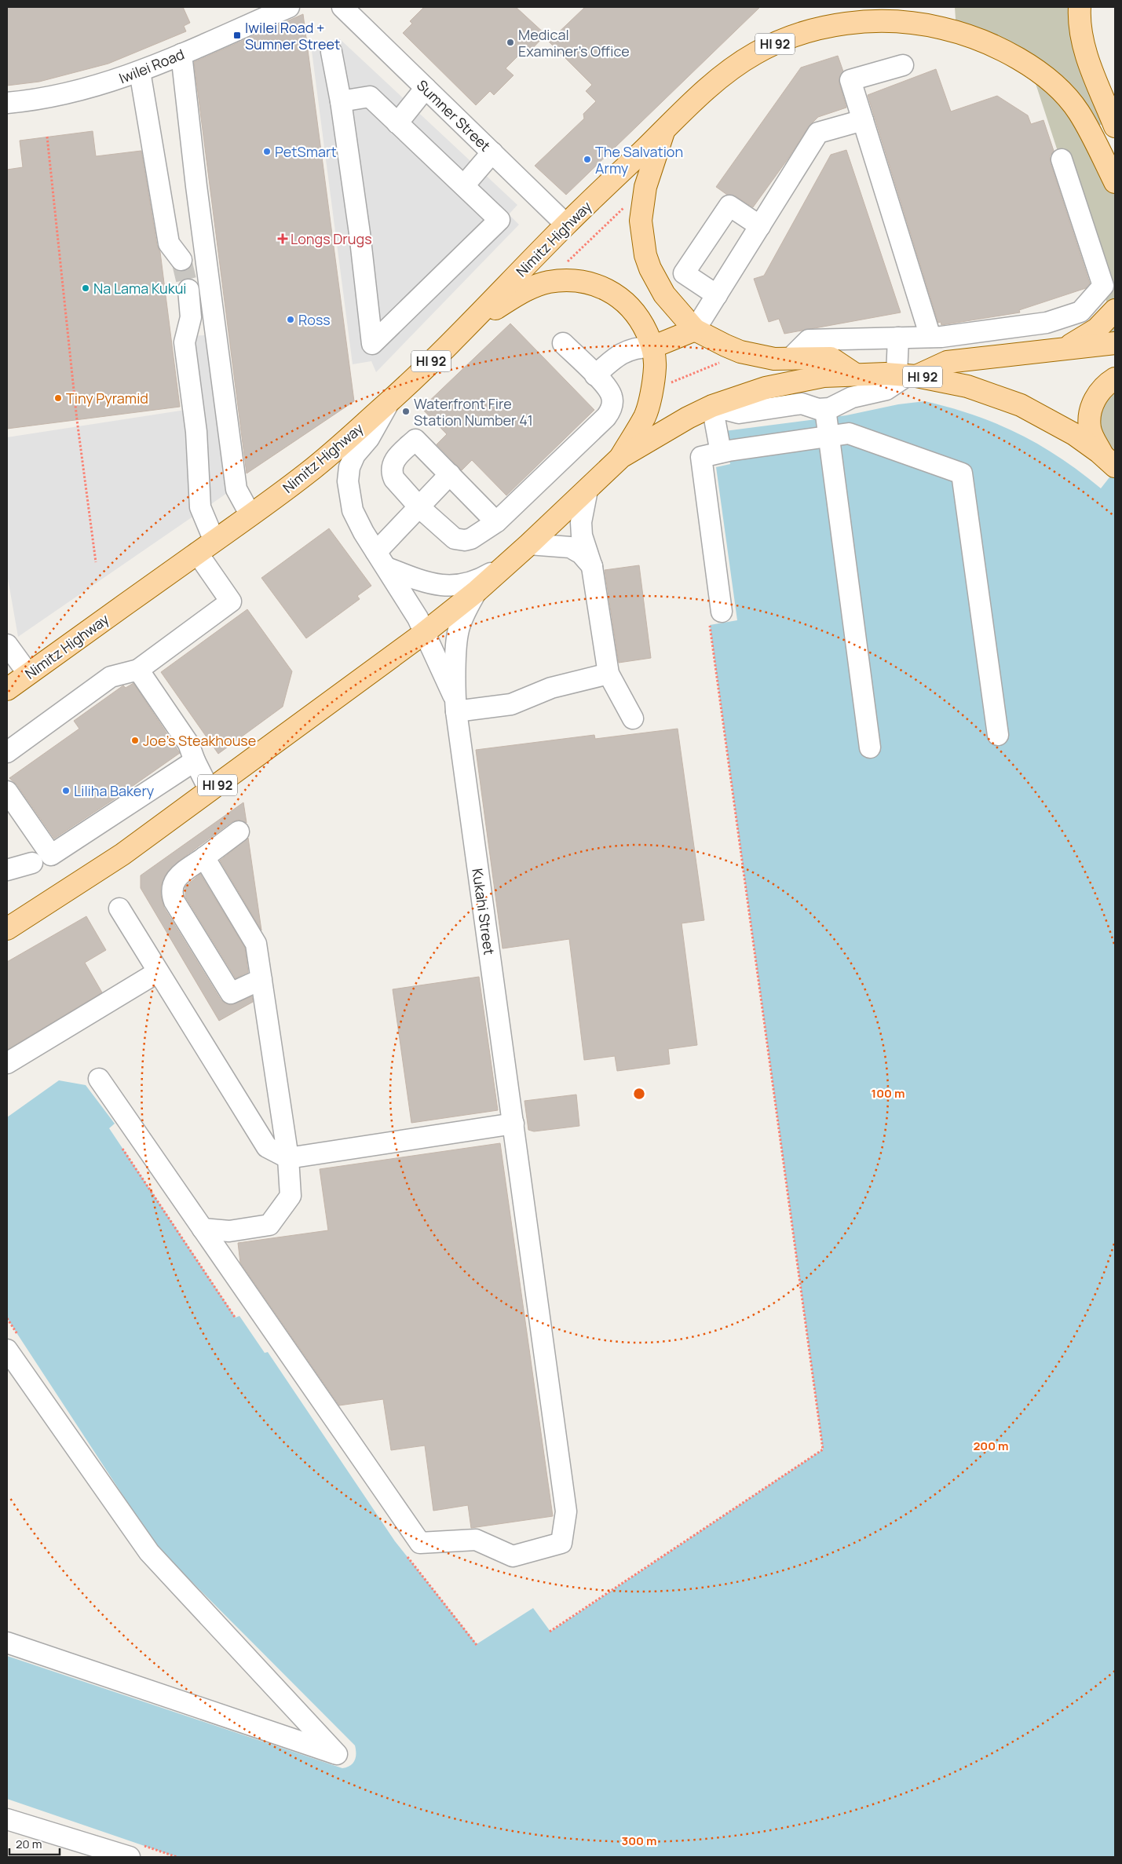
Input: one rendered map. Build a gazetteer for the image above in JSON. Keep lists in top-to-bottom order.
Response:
{
  "streets": {
    "main road": ["HI 92", "Nimitz Highway"],
    "street": ["Iwilei Road", "Sumner Street", "Kukahi Street"]
  },
  "crossings": [
    ["HI 92", "Kukahi Street"],
    ["Sumner Street", "Nimitz Highway"],
    ["Nimitz Highway", "Kukahi Street"]
  ],
  "places": {
    "transit": ["Iwilei Road + Sumner Street"],
    "other": [
      "Medical Examiner’s Office",
      "PetSmart",
      "The Salvation Army",
      "Na Lama Kukui",
      "Ross",
      "Tiny Pyramid",
      "Waterfront Fire Station Number 41",
      "Joe’s Steakhouse",
      "Liliha Bakery"
    ],
    "health": ["Longs Drugs"]
  },
  "scale_bar": "20 m",
  "rings": ["100 m", "200 m", "300 m"]
}
